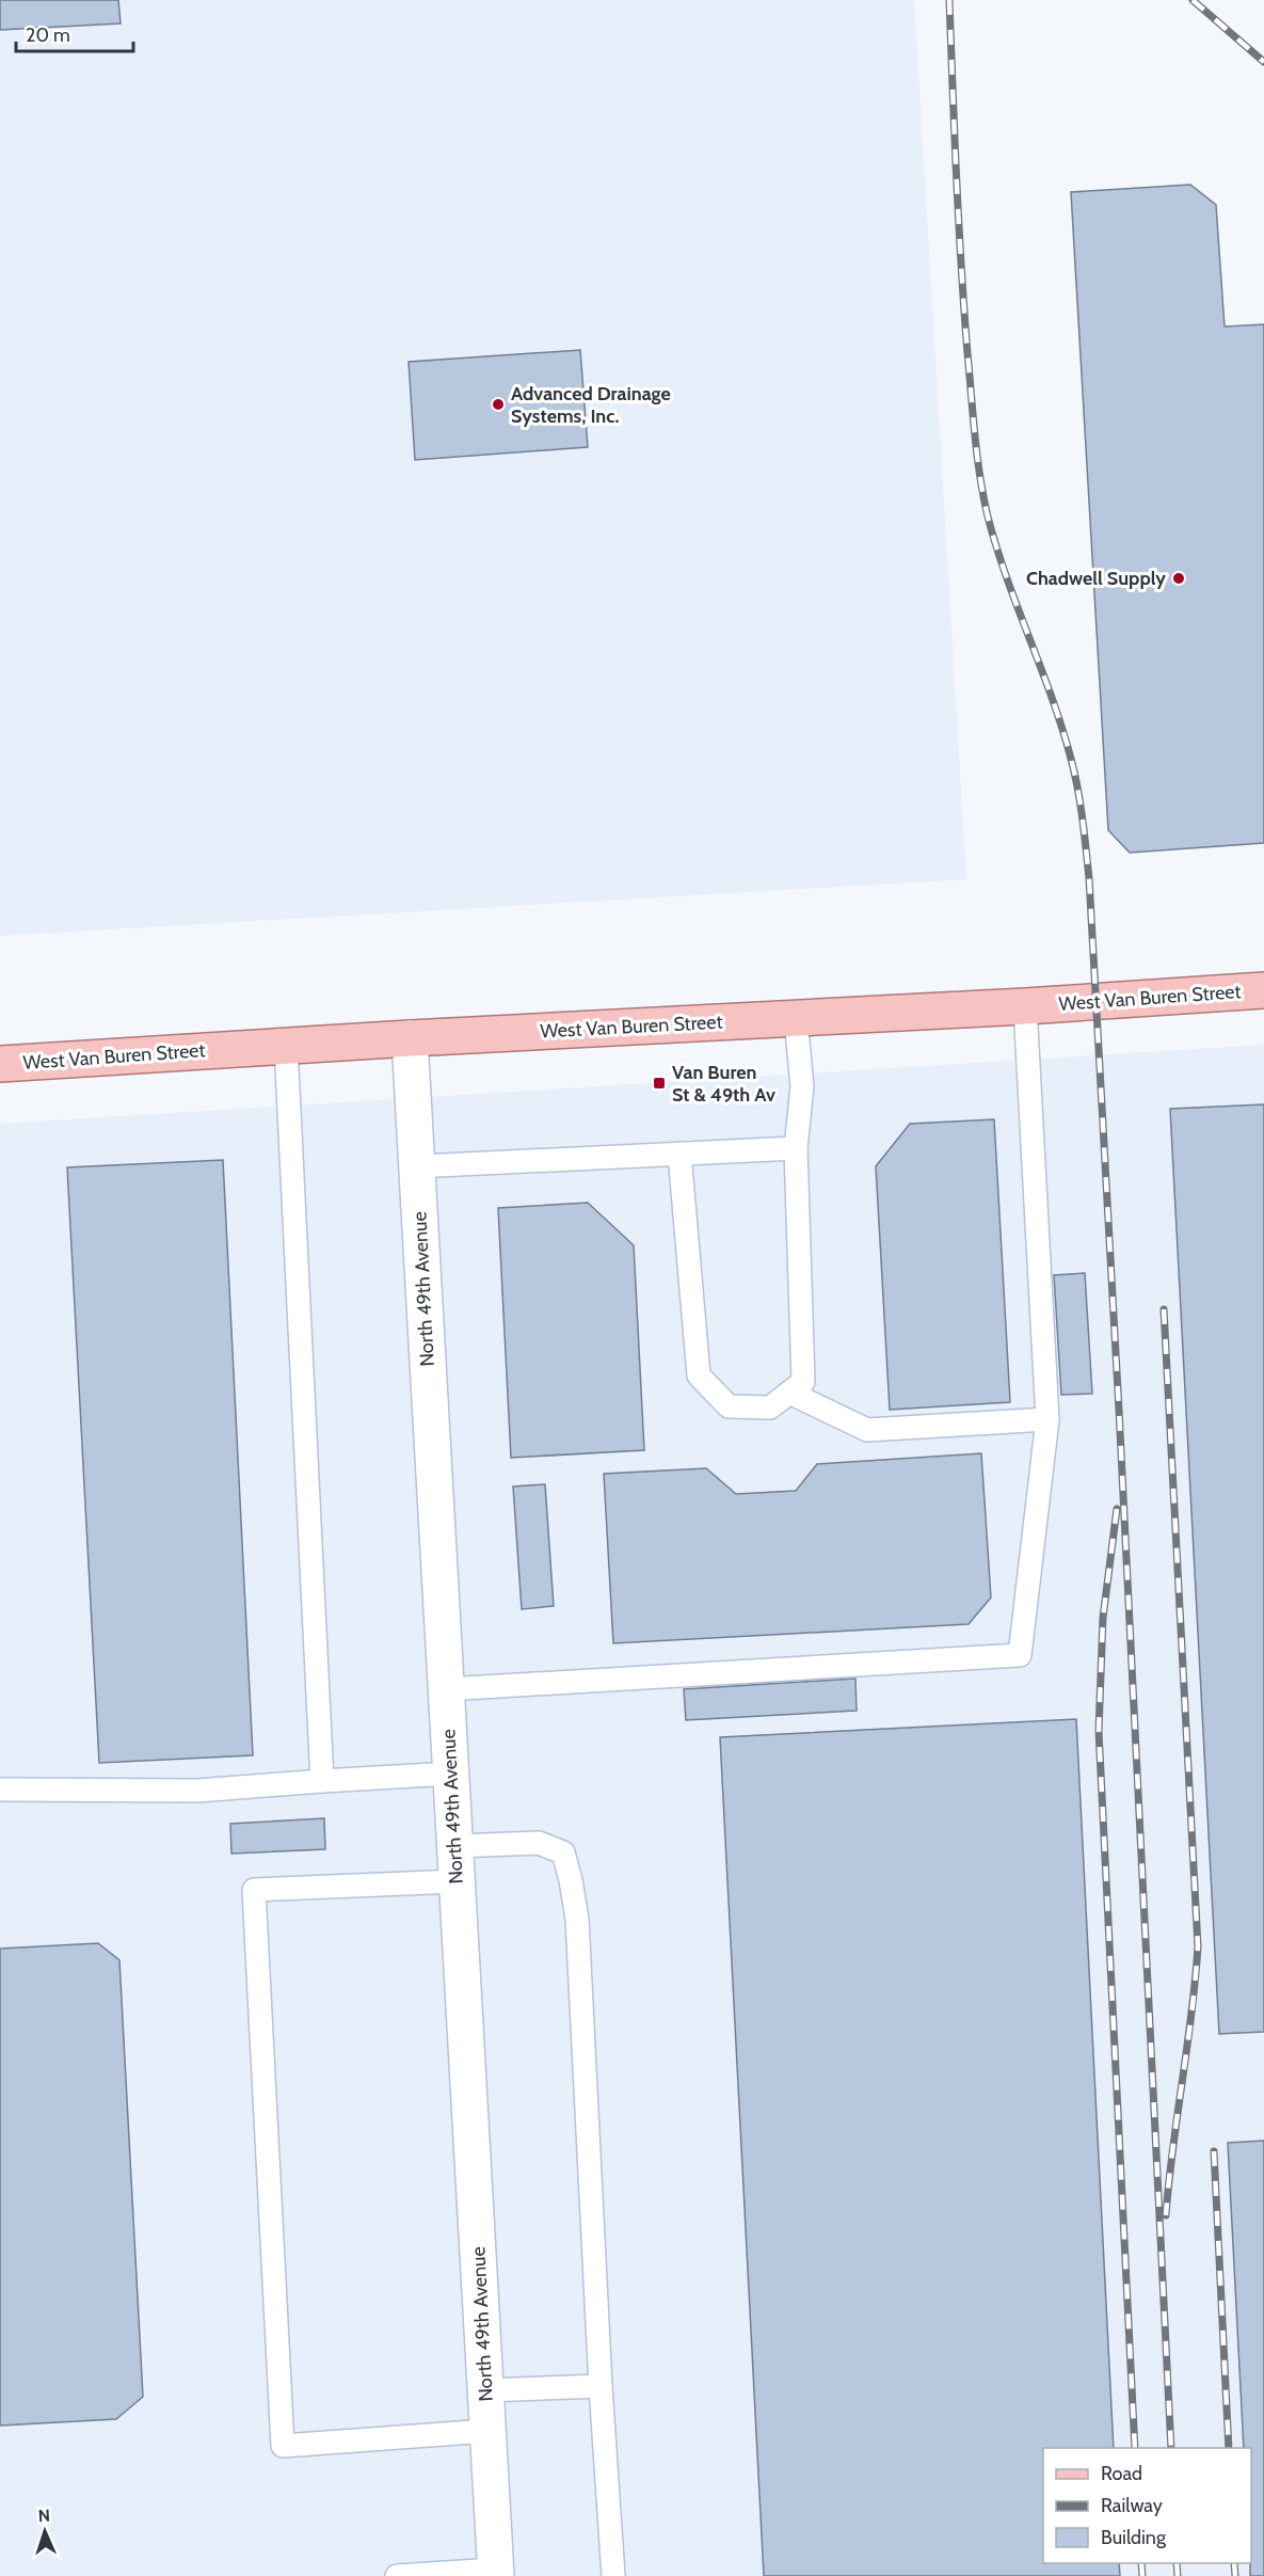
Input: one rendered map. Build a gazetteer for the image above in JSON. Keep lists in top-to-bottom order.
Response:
{
  "streets": {
    "main road": ["West Van Buren Street"],
    "street": ["North 49th Avenue"]
  },
  "crossings": [
    ["West Van Buren Street", "North 49th Avenue"]
  ],
  "places": {
    "other": ["Advanced Drainage Systems, Inc.", "Chadwell Supply"],
    "transit": ["Van Buren St & 49th Av"]
  },
  "legend": ["Road", "Railway", "Building"],
  "scale_bar": "20 m",
  "north": "top"
}
